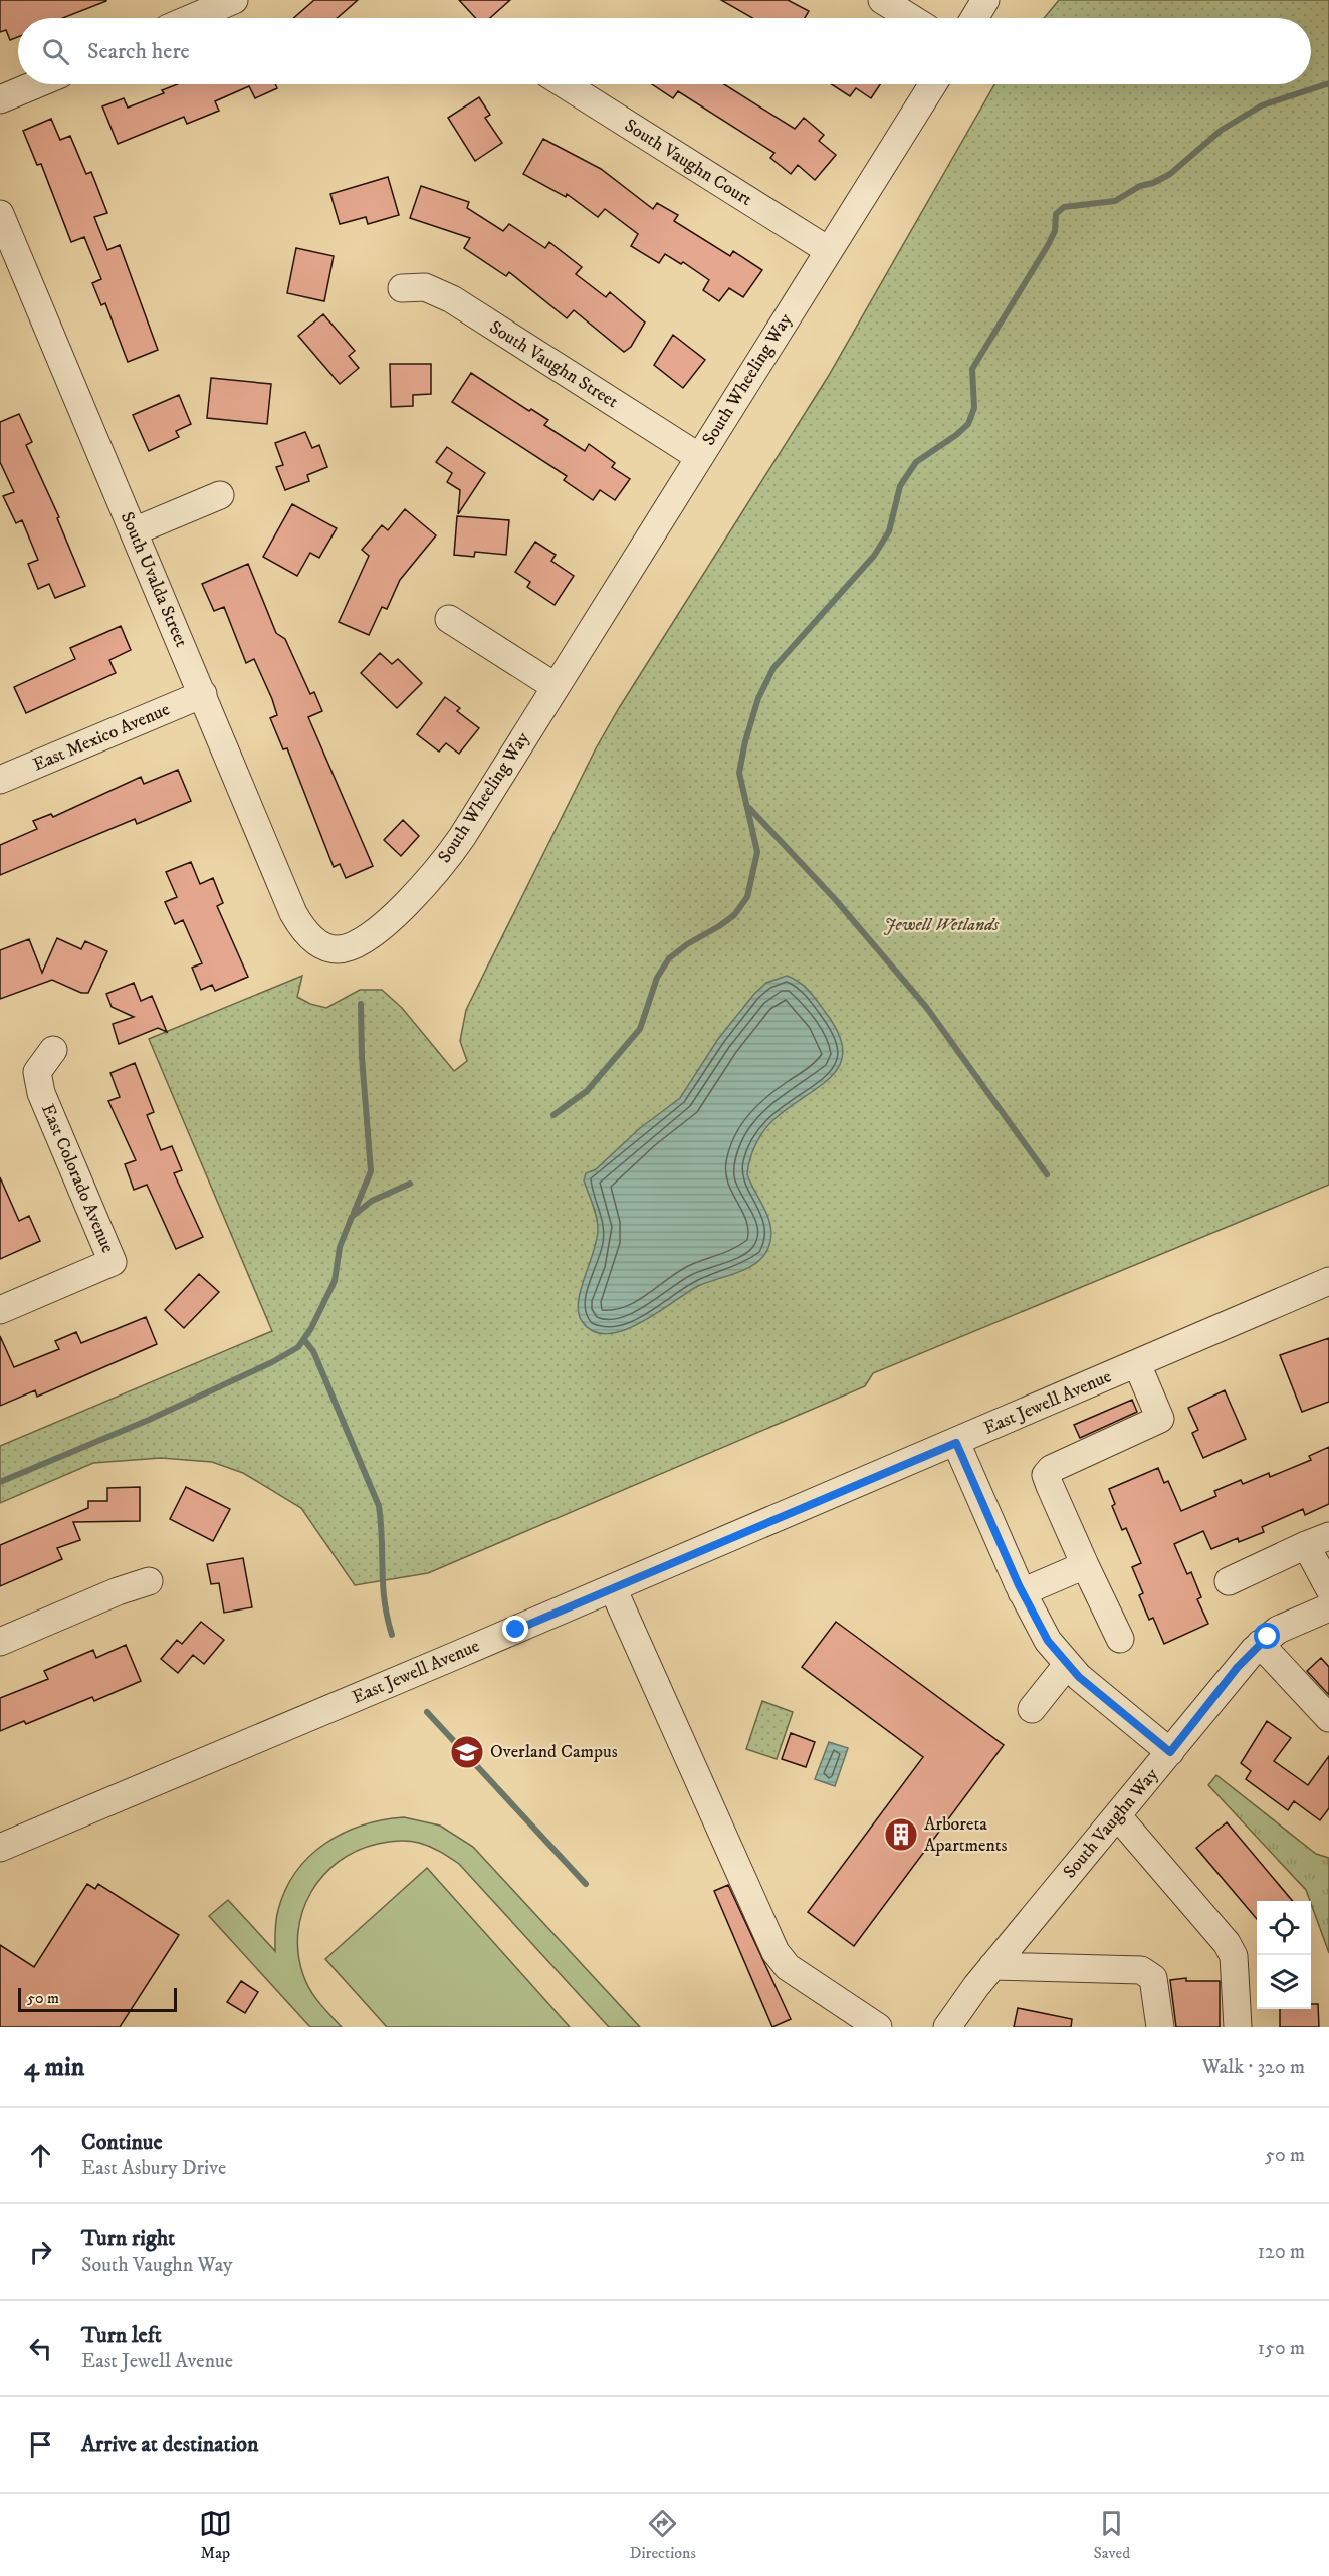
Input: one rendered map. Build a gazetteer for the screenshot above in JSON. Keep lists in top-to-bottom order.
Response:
{
  "streets": {
    "street": [
      "South Vaughn Court",
      "South Vaughn Street",
      "South Wheeling Way",
      "South Uvalda Street",
      "East Mexico Avenue",
      "East Colorado Avenue",
      "East Jewell Avenue",
      "South Vaughn Way"
    ]
  },
  "crossings": [
    ["South Vaughn Court", "South Wheeling Way"],
    ["South Vaughn Street", "South Wheeling Way"],
    ["South Wheeling Way", "South Uvalda Street"],
    ["South Uvalda Street", "East Mexico Avenue"],
    ["East Jewell Avenue", "South Vaughn Way"]
  ],
  "parks": ["Jewell Wetlands"],
  "places": {
    "school or university": ["Overland Campus"],
    "building": ["Arboreta Apartments"]
  },
  "scale_bar": "50 m",
  "page": {
    "search": "Search here",
    "scale": "50 m",
    "heading": ["4 min", "Walk · 320 m"],
    "list": [
      ["Continue", "East Asbury Drive", "50 m"],
      ["Turn right", "South Vaughn Way", "120 m"],
      ["Turn left", "East Jewell Avenue", "150 m"],
      "Arrive at destination"
    ],
    "nav": ["Map", "Directions", "Saved"]
  }
}
